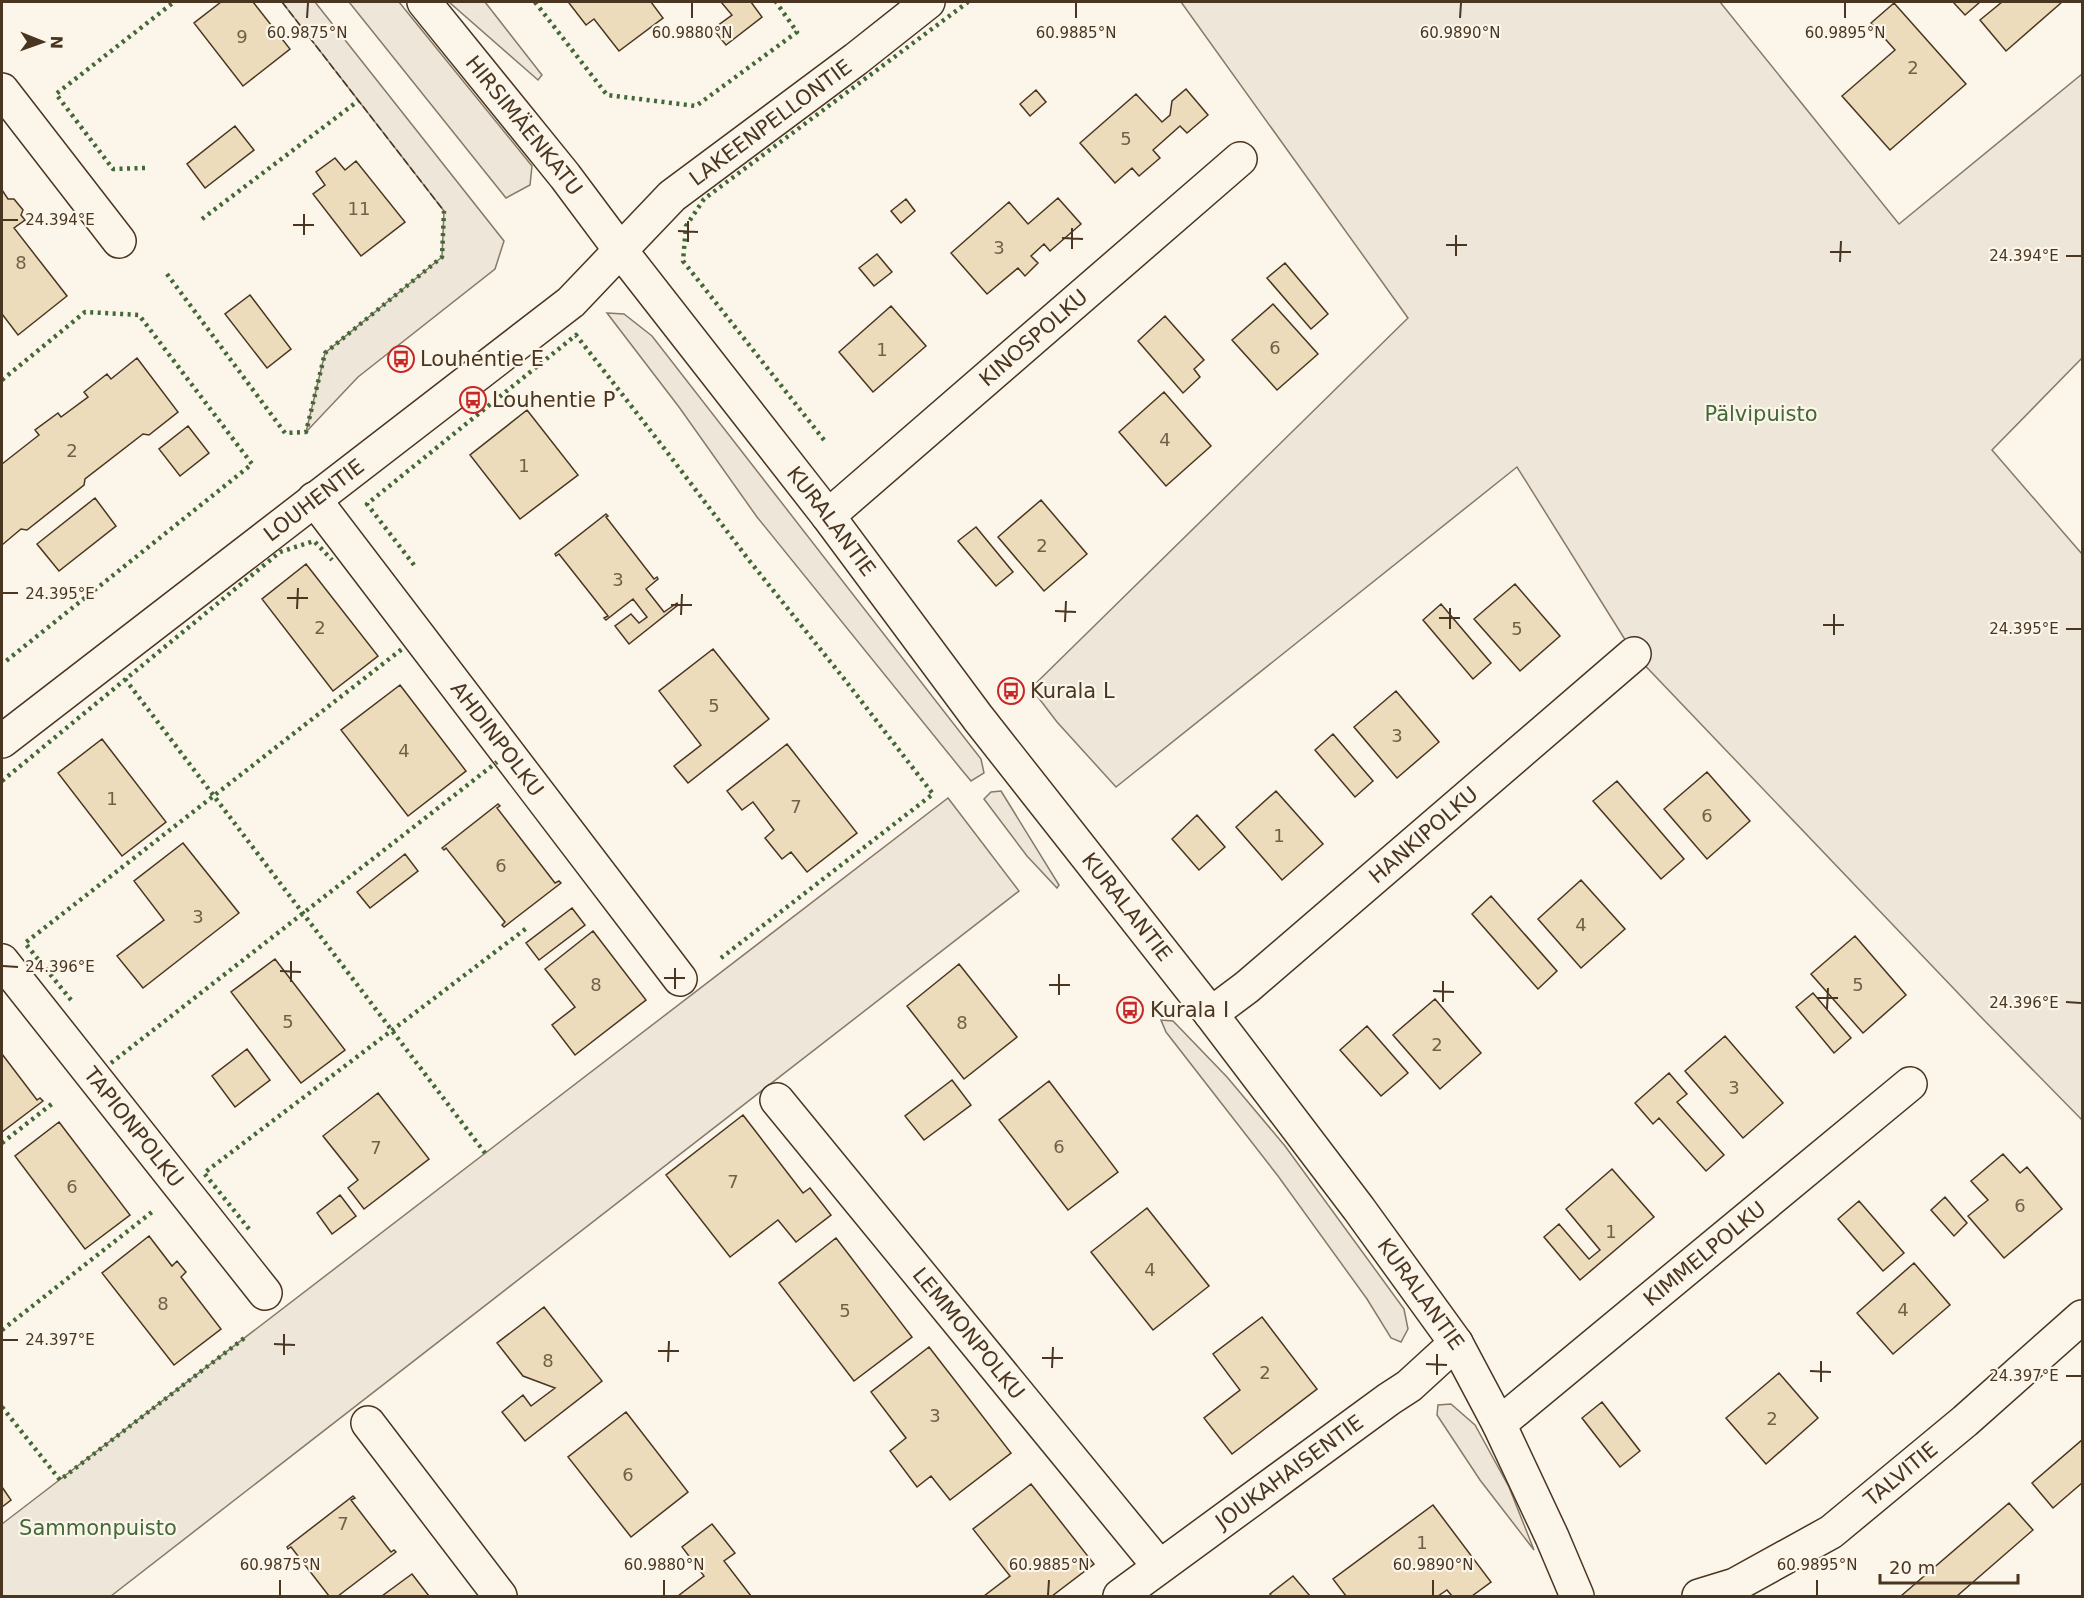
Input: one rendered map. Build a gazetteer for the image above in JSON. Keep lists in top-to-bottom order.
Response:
{
  "streets": {
    "street": [
      "LAKEENPELLONTIE",
      "HIRSIMÄENKATU",
      "KINOSPOLKU",
      "LOUHENTIE",
      "KURALANTIE",
      "AHDINPOLKU",
      "HANKIPOLKU",
      "TAPIONPOLKU",
      "KIMMELPOLKU",
      "LEMMONPOLKU",
      "JOUKAHAISENTIE",
      "TALVITIE"
    ]
  },
  "crossings": [
    ["LAKEENPELLONTIE", "HIRSIMÄENKATU"],
    ["LAKEENPELLONTIE", "LOUHENTIE"],
    ["LAKEENPELLONTIE", "KURALANTIE"],
    ["HIRSIMÄENKATU", "LOUHENTIE"],
    ["HIRSIMÄENKATU", "KURALANTIE"],
    ["KINOSPOLKU", "KURALANTIE"],
    ["LOUHENTIE", "KURALANTIE"],
    ["LOUHENTIE", "AHDINPOLKU"],
    ["KURALANTIE", "HANKIPOLKU"],
    ["KURALANTIE", "KIMMELPOLKU"],
    ["KURALANTIE", "JOUKAHAISENTIE"],
    ["LEMMONPOLKU", "JOUKAHAISENTIE"]
  ],
  "parks": ["Pälvipuisto", "Sammonpuisto"],
  "places": {
    "bus stop": [
      "Louhentie E",
      "Louhentie P",
      "Kurala L",
      "Kurala I"
    ]
  },
  "house_numbers": [
    "9",
    "2",
    "5",
    "11",
    "3",
    "8",
    "6",
    "1",
    "4",
    "2",
    "1",
    "2",
    "3",
    "2",
    "5",
    "5",
    "3",
    "4",
    "1",
    "7",
    "6",
    "1",
    "6",
    "3",
    "4",
    "8",
    "5",
    "5",
    "8",
    "2",
    "3",
    "6",
    "7",
    "7",
    "6",
    "6",
    "1",
    "4",
    "8",
    "4",
    "5",
    "8",
    "2",
    "3",
    "2",
    "6",
    "7",
    "1"
  ],
  "scale_bar": "20 m",
  "north": "right",
  "coordinates": [
    "60.9875°N",
    "60.9880°N",
    "60.9885°N",
    "60.9890°N",
    "60.9895°N",
    "24.394°E",
    "24.395°E",
    "24.396°E",
    "24.397°E"
  ]
}
